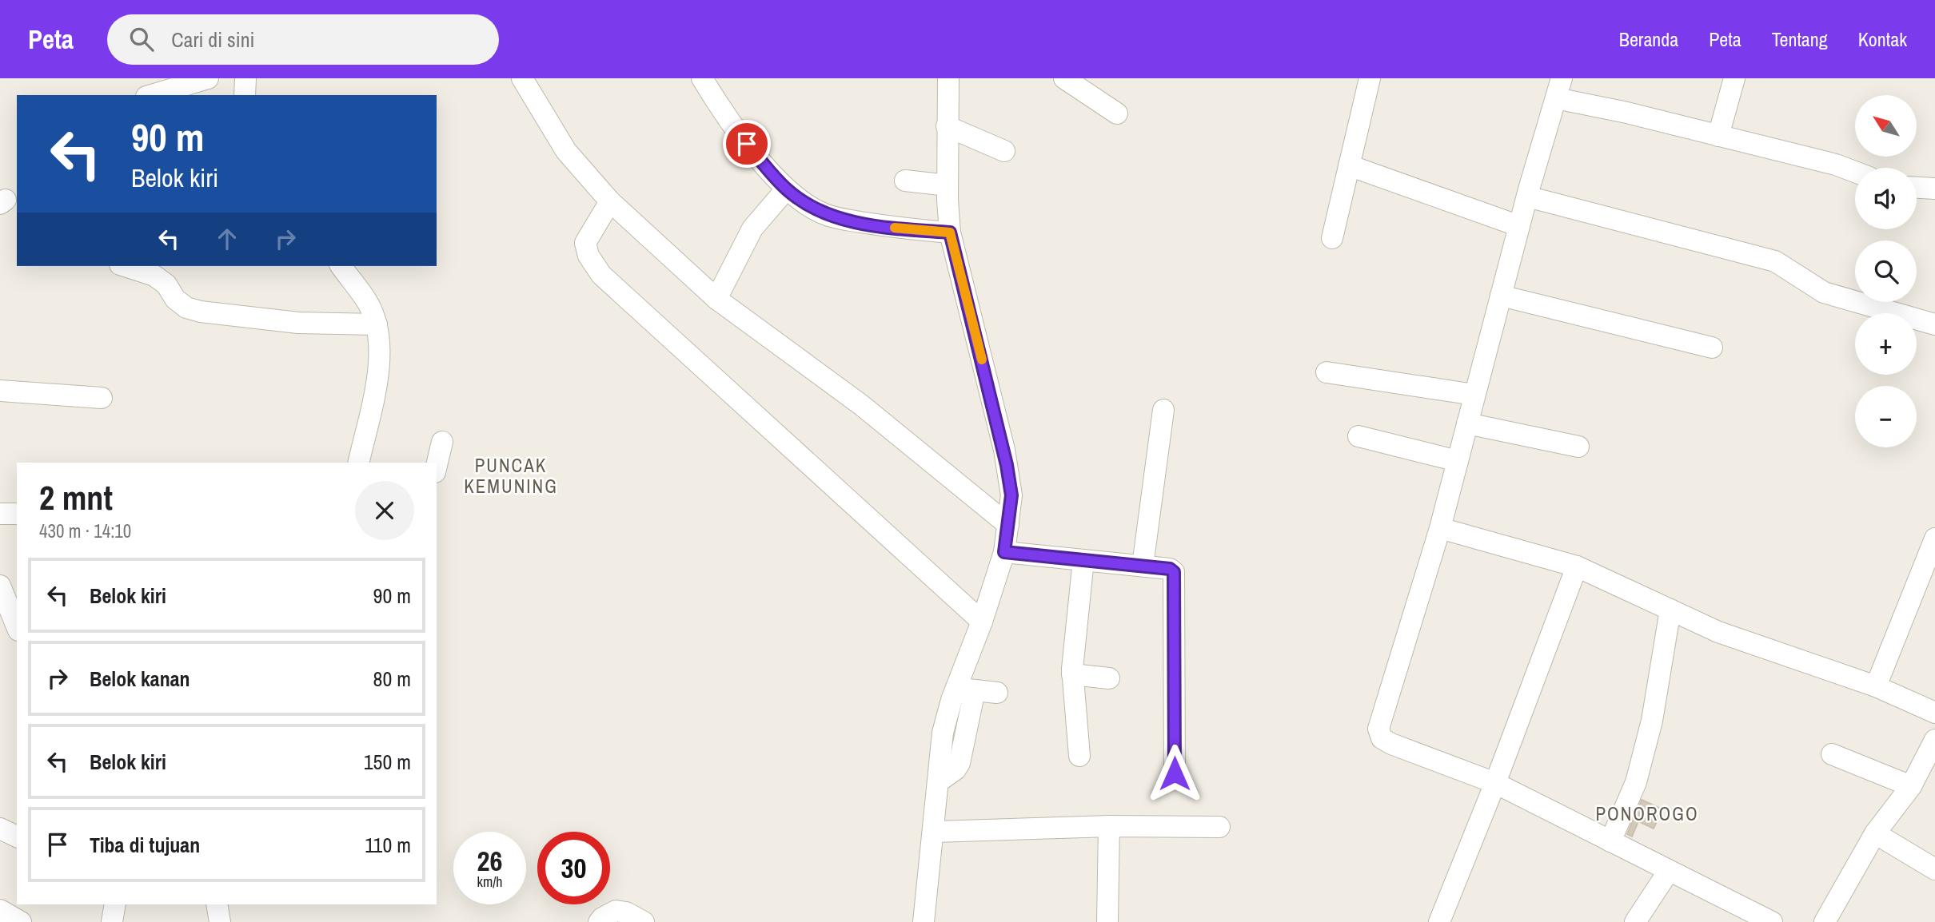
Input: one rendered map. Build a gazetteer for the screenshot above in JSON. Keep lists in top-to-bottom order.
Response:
{
  "districts": ["PUNCAK KEMUNING", "PONOROGO"],
  "north": "top left",
  "page": {
    "header": "Peta",
    "search": "Cari di sini",
    "nav": [
      "Beranda",
      "Peta",
      "Tentang",
      "Kontak"
    ],
    "map_buttons": ["+", "−"],
    "turn": ["90 m", "Belok kiri"],
    "heading": ["2 mnt", "430 m · 14:10"],
    "list": [
      {
        "name": "Belok kiri",
        "value": "90 m"
      },
      {
        "name": "Belok kanan",
        "value": "80 m"
      },
      {
        "name": "Belok kiri",
        "value": "150 m"
      },
      {
        "name": "Tiba di tujuan",
        "value": "110 m"
      }
    ],
    "speed": "26 km/h",
    "limit": "30"
  }
}
